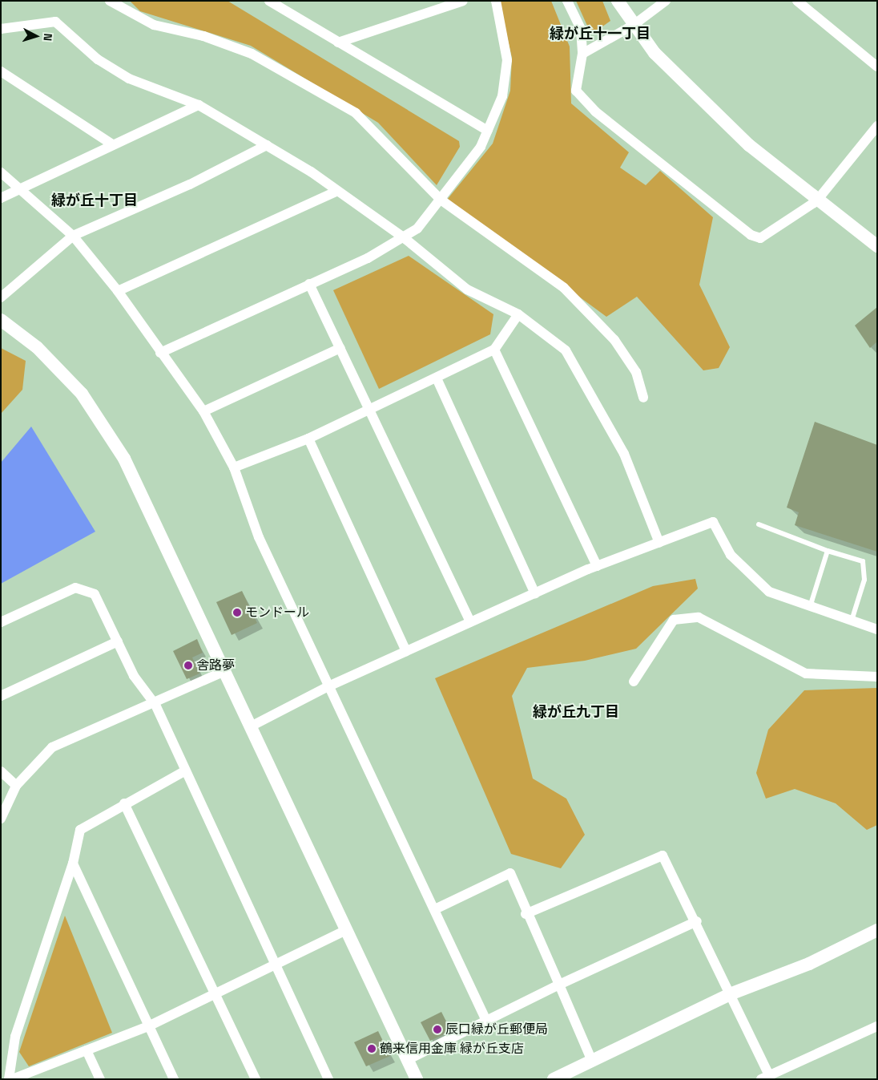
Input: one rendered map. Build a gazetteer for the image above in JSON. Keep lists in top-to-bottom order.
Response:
{
  "districts": ["緑が丘十一丁目", "緑が丘十丁目", "緑が丘九丁目"],
  "places": [
    "モンドール",
    "舎路夢",
    "辰口緑が丘郵便局",
    "鶴来信用金庫 緑が丘支店"
  ],
  "north": "right"
}
